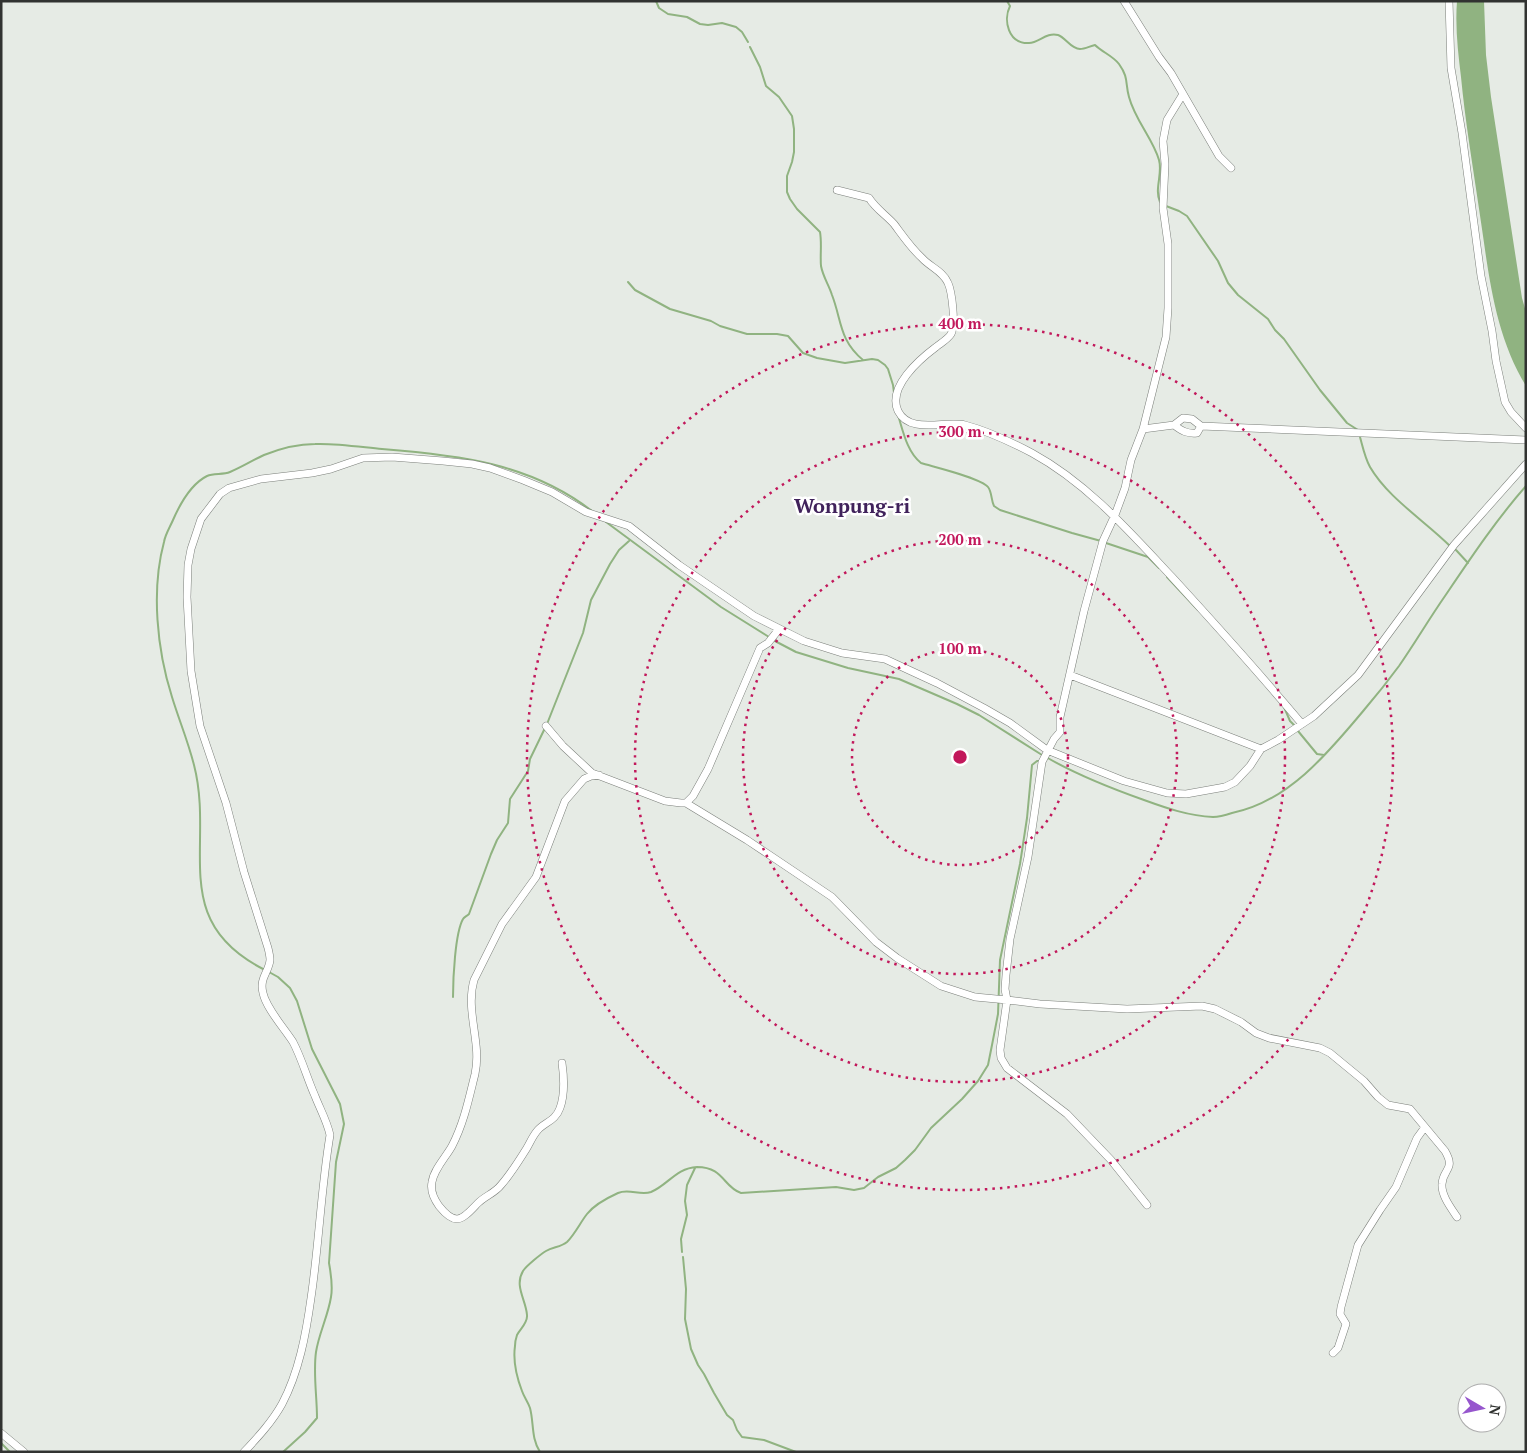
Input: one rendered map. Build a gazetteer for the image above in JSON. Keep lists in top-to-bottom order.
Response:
{
  "districts": ["Wonpung-ri"],
  "north": "right",
  "rings": [
    "400 m",
    "300 m",
    "200 m",
    "100 m"
  ]
}
